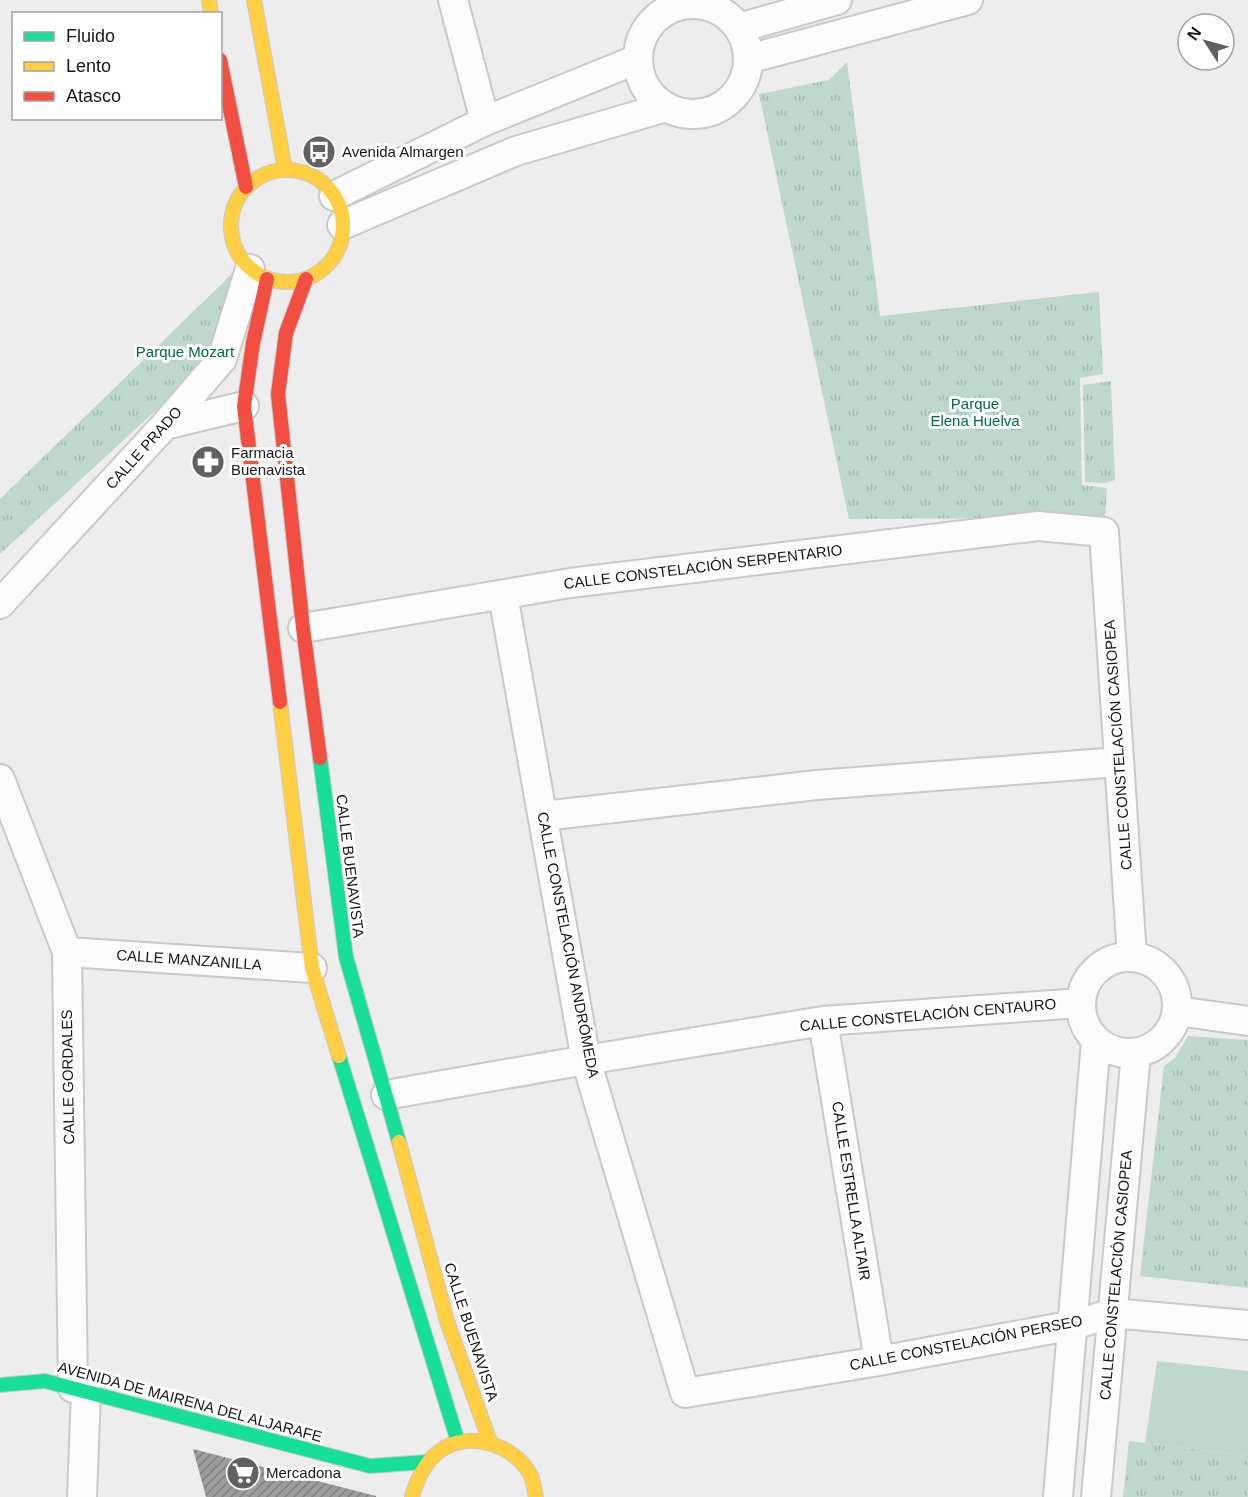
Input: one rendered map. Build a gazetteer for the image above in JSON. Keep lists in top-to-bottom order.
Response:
{
  "streets": {
    "street": [
      "CALLE PRADO",
      "CALLE CONSTELACIÓN SERPENTARIO",
      "CALLE CONSTELACIÓN CASIOPEA",
      "CALLE BUENAVISTA",
      "CALLE CONSTELACIÓN ANDRÓMEDA",
      "CALLE MANZANILLA",
      "CALLE CONSTELACIÓN CENTAURO",
      "CALLE GORDALES",
      "CALLE ESTRELLA ALTAIR",
      "CALLE CONSTELACIÓN PERSEO",
      "AVENIDA DE MAIRENA DEL ALJARAFE"
    ]
  },
  "crossings": [
    ["CALLE PRADO", "CALLE BUENAVISTA"],
    ["CALLE CONSTELACIÓN SERPENTARIO", "CALLE CONSTELACIÓN CASIOPEA"],
    ["CALLE CONSTELACIÓN SERPENTARIO", "CALLE BUENAVISTA"],
    ["CALLE CONSTELACIÓN SERPENTARIO", "CALLE CONSTELACIÓN ANDRÓMEDA"],
    ["CALLE CONSTELACIÓN CASIOPEA", "CALLE CONSTELACIÓN CENTAURO"],
    ["CALLE CONSTELACIÓN CASIOPEA", "CALLE CONSTELACIÓN PERSEO"],
    ["CALLE BUENAVISTA", "CALLE CONSTELACIÓN CENTAURO"],
    ["CALLE CONSTELACIÓN ANDRÓMEDA", "CALLE CONSTELACIÓN CENTAURO"],
    ["CALLE CONSTELACIÓN ANDRÓMEDA", "CALLE CONSTELACIÓN PERSEO"],
    ["CALLE MANZANILLA", "CALLE GORDALES"],
    ["CALLE CONSTELACIÓN CENTAURO", "CALLE ESTRELLA ALTAIR"],
    ["CALLE GORDALES", "AVENIDA DE MAIRENA DEL ALJARAFE"],
    ["CALLE ESTRELLA ALTAIR", "CALLE CONSTELACIÓN PERSEO"]
  ],
  "parks": ["Parque Mozart", "Parque Elena Huelva"],
  "places": {
    "bus stop": ["Avenida Almargen"],
    "pharmacy": ["Farmacia Buenavista"],
    "supermarket": ["Mercadona"]
  },
  "legend": ["Fluido", "Lento", "Atasco"],
  "north": "top left"
}
